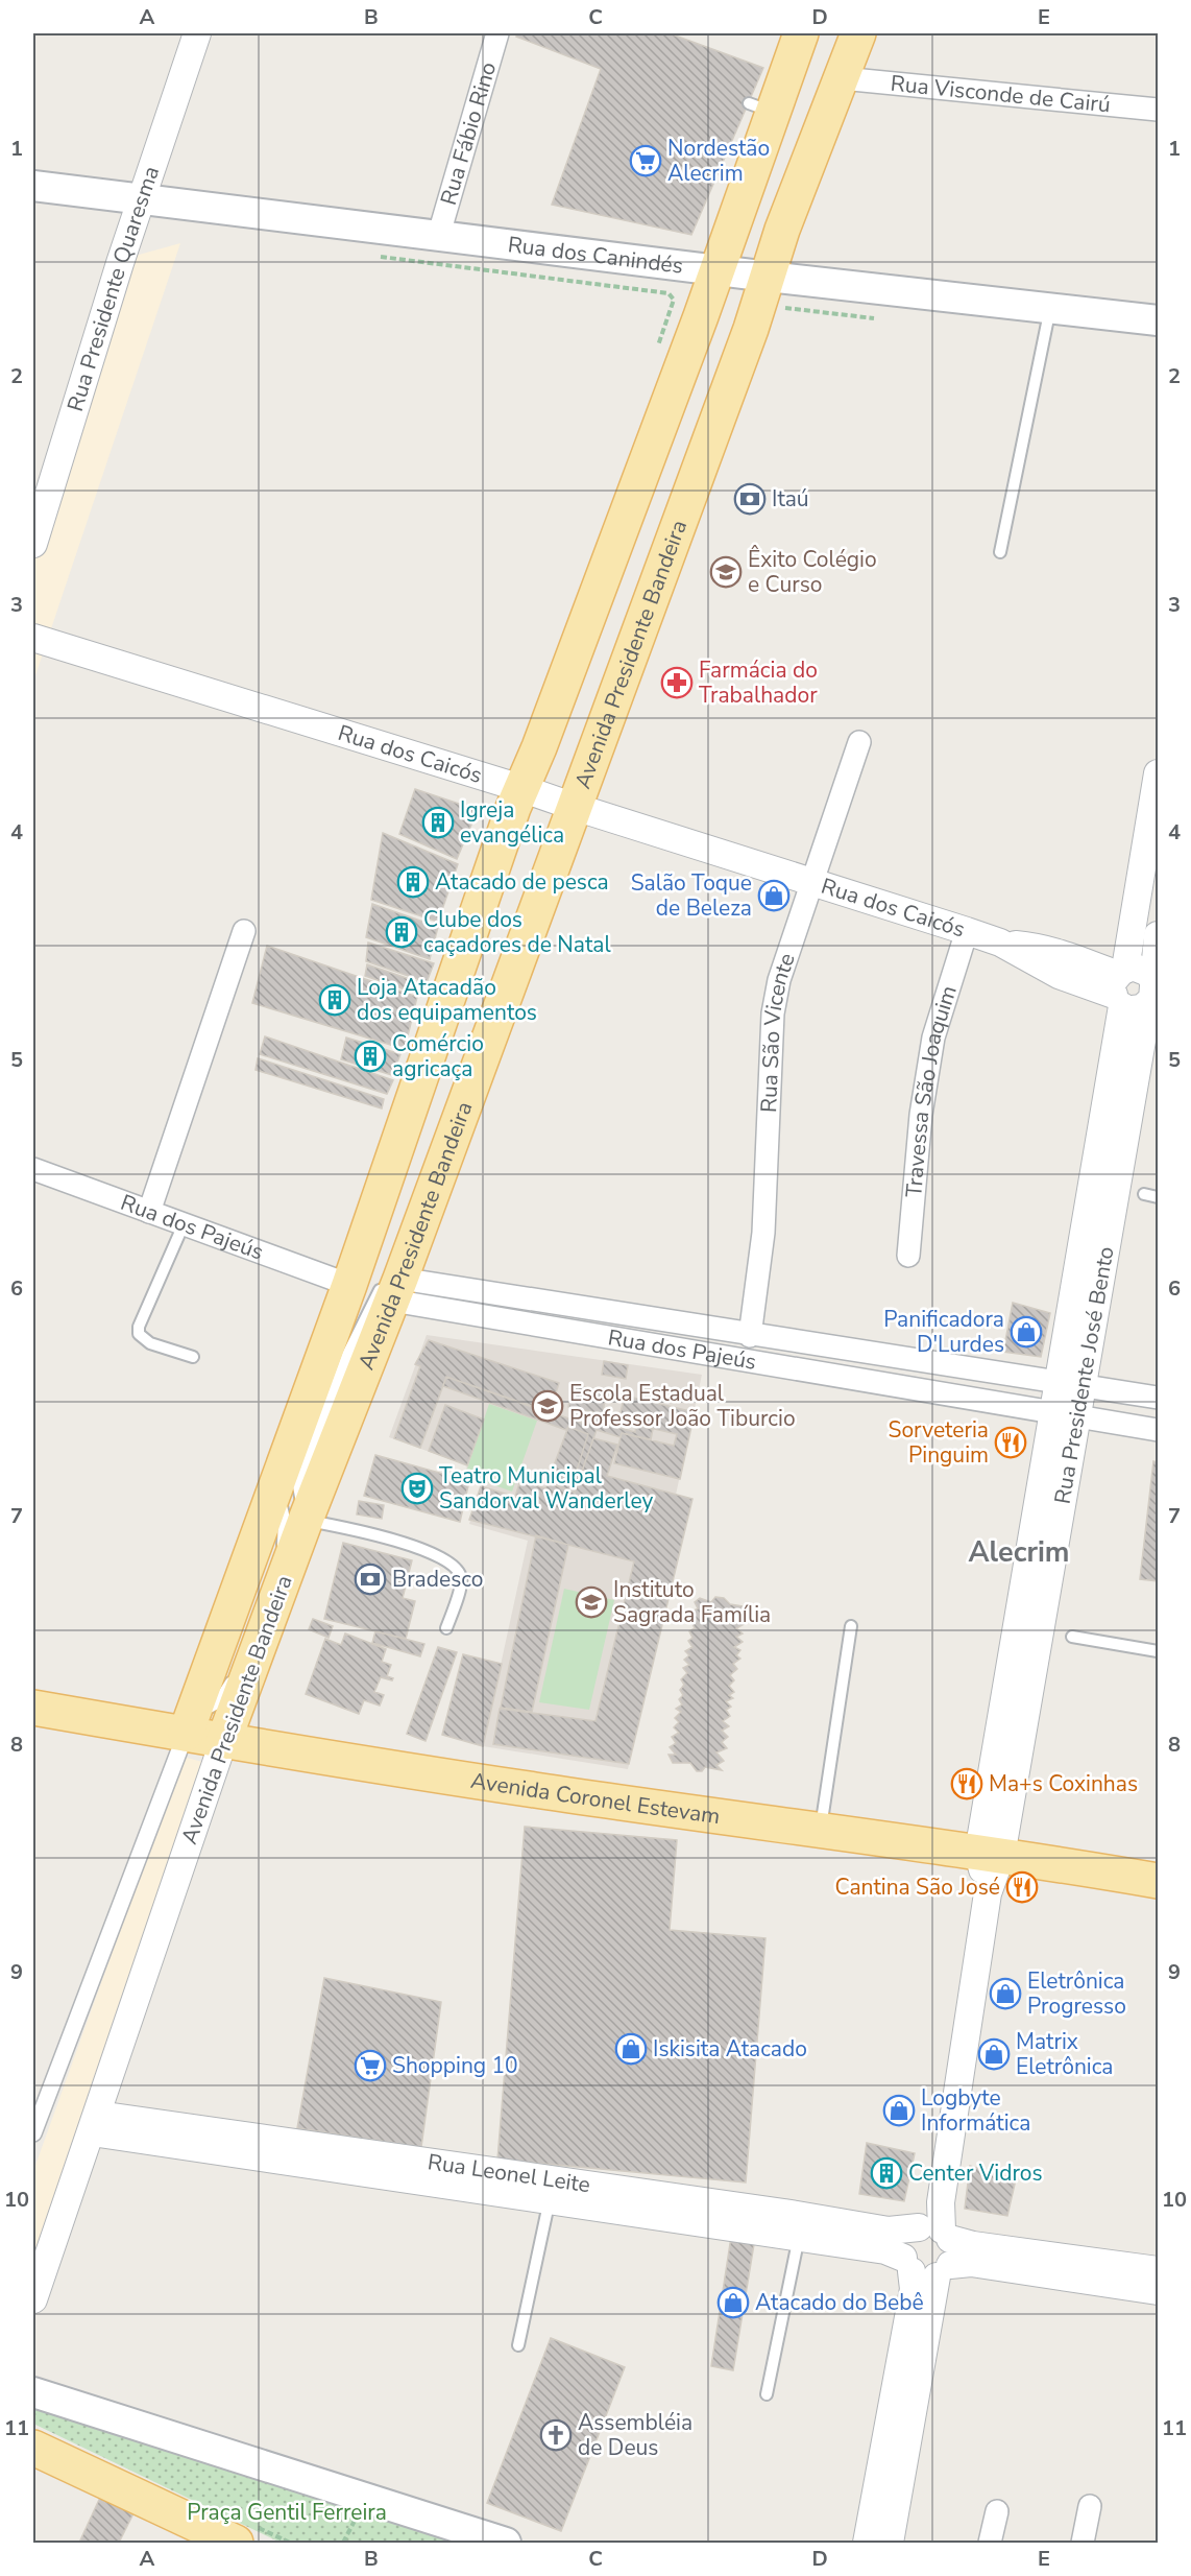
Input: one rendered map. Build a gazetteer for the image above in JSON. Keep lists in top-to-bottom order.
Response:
{
  "streets": {
    "main road": ["Rua dos Canindés", "Avenida Presidente Bandeira", "Avenida Coronel Estevam"],
    "street": [
      "Rua Visconde de Cairú",
      "Rua Fábio Rino",
      "Rua Presidente Quaresma",
      "Rua dos Caicós",
      "Rua São Vicente",
      "Travessa São Joaquim",
      "Rua dos Pajeús",
      "Rua Presidente José Bento",
      "Rua Leonel Leite"
    ]
  },
  "crossings": [
    ["Rua Visconde de Cairú", "Avenida Presidente Bandeira"],
    ["Rua Fábio Rino", "Rua dos Canindés"],
    ["Rua dos Canindés", "Rua Presidente Quaresma"],
    ["Rua dos Canindés", "Avenida Presidente Bandeira"],
    ["Avenida Presidente Bandeira", "Rua dos Caicós"],
    ["Avenida Presidente Bandeira", "Rua dos Pajeús"],
    ["Avenida Presidente Bandeira", "Avenida Coronel Estevam"],
    ["Avenida Presidente Bandeira", "Rua Leonel Leite"],
    ["Rua dos Caicós", "Rua São Vicente"],
    ["Rua dos Caicós", "Travessa São Joaquim"],
    ["Rua dos Caicós", "Rua Presidente José Bento"],
    ["Rua São Vicente", "Rua dos Pajeús"],
    ["Rua dos Pajeús", "Rua Presidente José Bento"],
    ["Rua Presidente José Bento", "Avenida Coronel Estevam"],
    ["Rua Presidente José Bento", "Rua Leonel Leite"]
  ],
  "districts": ["Alecrim"],
  "parks": ["Praça Gentil Ferreira"],
  "places": {
    "supermarket": ["Nordestão Alecrim", "Shopping 10"],
    "bank": ["Itaú", "Bradesco"],
    "school or university": ["Êxito Colégio e Curso", "Escola Estadual Professor João Tiburcio", "Instituto Sagrada Família"],
    "pharmacy": ["Farmácia do Trabalhador"],
    "building": [
      "Igreja evangélica",
      "Atacado de pesca",
      "Clube dos caçadores de Natal",
      "Loja Atacadão dos equipamentos",
      "Comércio agricaça",
      "Center Vidros"
    ],
    "shop": [
      "Salão Toque de Beleza",
      "Panificadora D'Lurdes",
      "Eletrônica Progresso",
      "Iskisita Atacado",
      "Matrix Eletrônica",
      "Logbyte Informática",
      "Atacado do Bebê"
    ],
    "restaurant": ["Sorveteria Pinguim", "Ma+s Coxinhas", "Cantina São José"],
    "theatre": ["Teatro Municipal Sandorval Wanderley"],
    "church": ["Assembléia de Deus"]
  },
  "grid": {
    "columns": [
      "A",
      "B",
      "C",
      "D",
      "E"
    ],
    "rows": [
      "1",
      "2",
      "3",
      "4",
      "5",
      "6",
      "7",
      "8",
      "9",
      "10",
      "11"
    ]
  }
}
